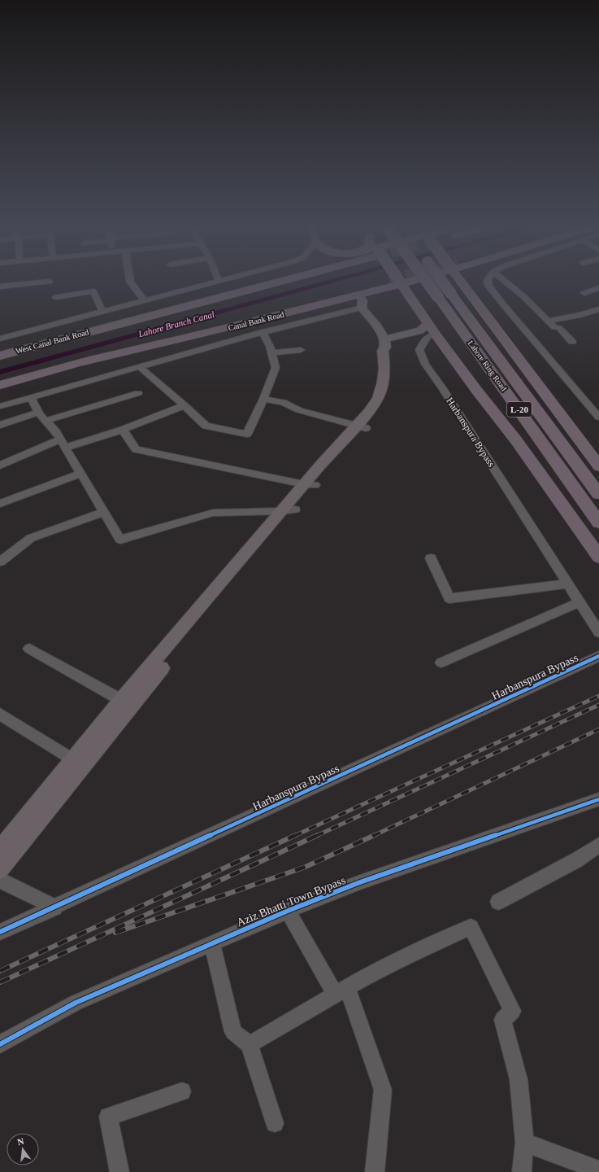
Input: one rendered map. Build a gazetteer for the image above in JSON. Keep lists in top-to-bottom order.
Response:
{
  "streets": {
    "highway": [
      "Canal Bank Road",
      "West Canal Bank Road",
      "Lahore Ring Road",
      "L-20"
    ],
    "street": ["Harbanspura Bypass", "Aziz Bhatti Town Bypass"]
  },
  "water": ["Lahore Branch Canal"],
  "north": "top"
}
